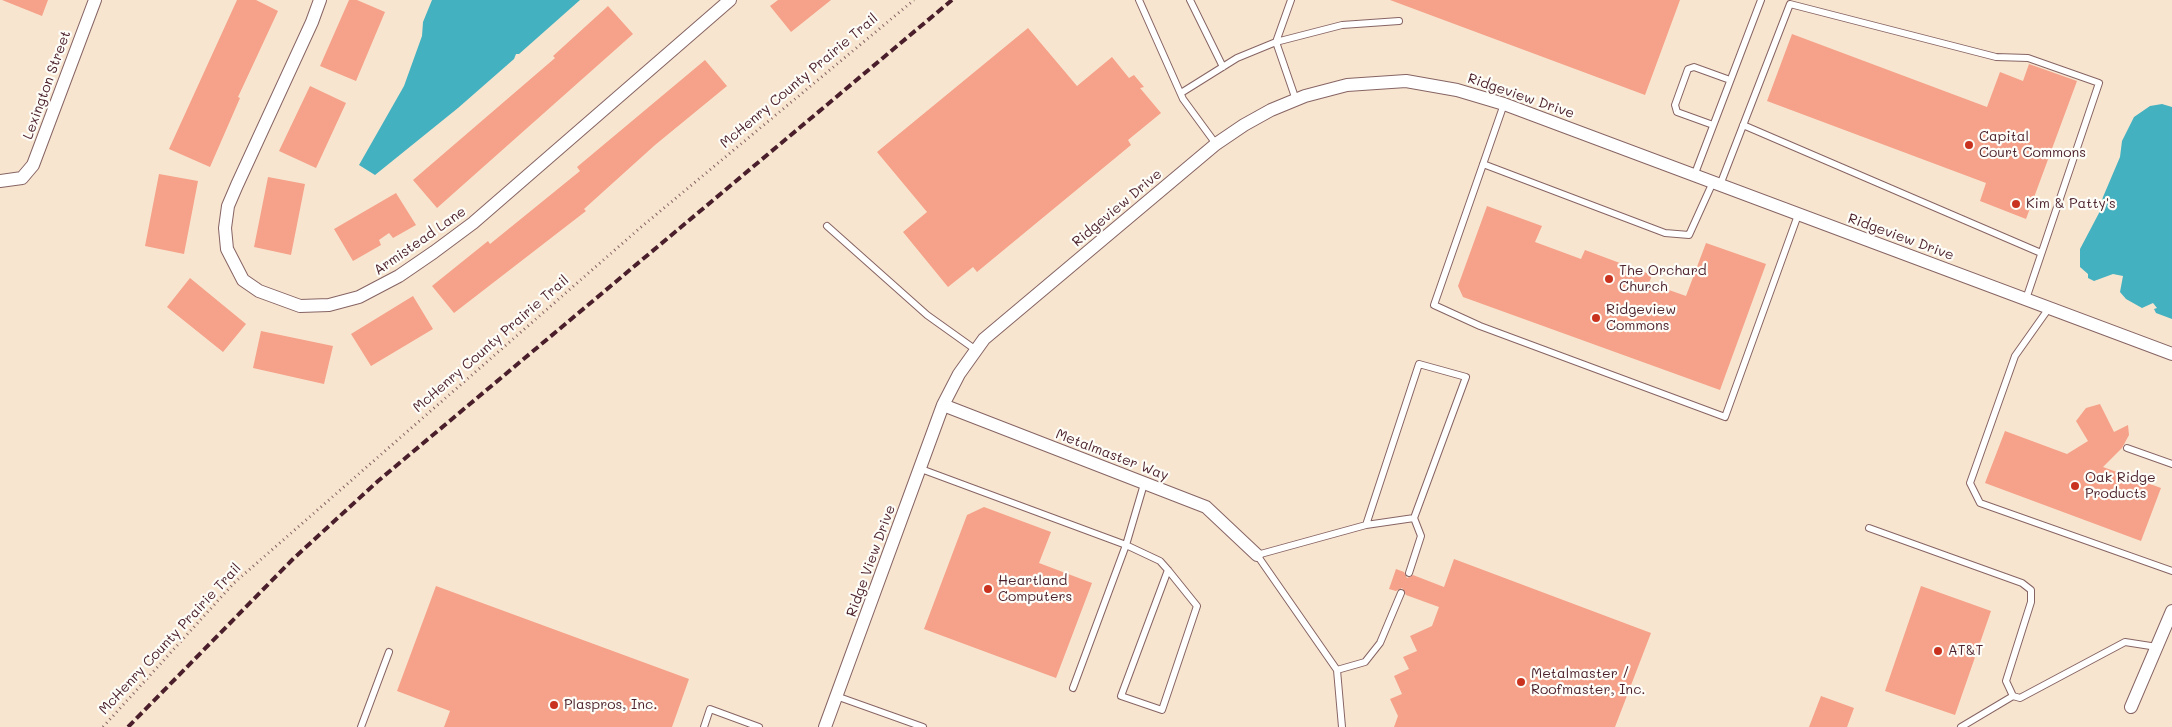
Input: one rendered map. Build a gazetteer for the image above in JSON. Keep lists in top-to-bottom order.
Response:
{
  "streets": {
    "street": [
      "Lexington Street",
      "Ridgeview Drive",
      "Armistead Lane",
      "Metalmaster Way",
      "Ridge View Drive"
    ],
    "path": ["McHenry County Prairie Trail"]
  },
  "crossings": [
    ["Ridgeview Drive", "Metalmaster Way"],
    ["Ridgeview Drive", "Ridge View Drive"],
    ["Metalmaster Way", "Ridge View Drive"]
  ],
  "places": [
    "Capital Court Commons",
    "Kim & Patty's",
    "The Orchard Church",
    "Ridgeview Commons",
    "Oak Ridge Products",
    "Heartland Computers",
    "AT&T",
    "Metalmaster / Roofmaster, Inc.",
    "Plaspros, Inc."
  ]
}
